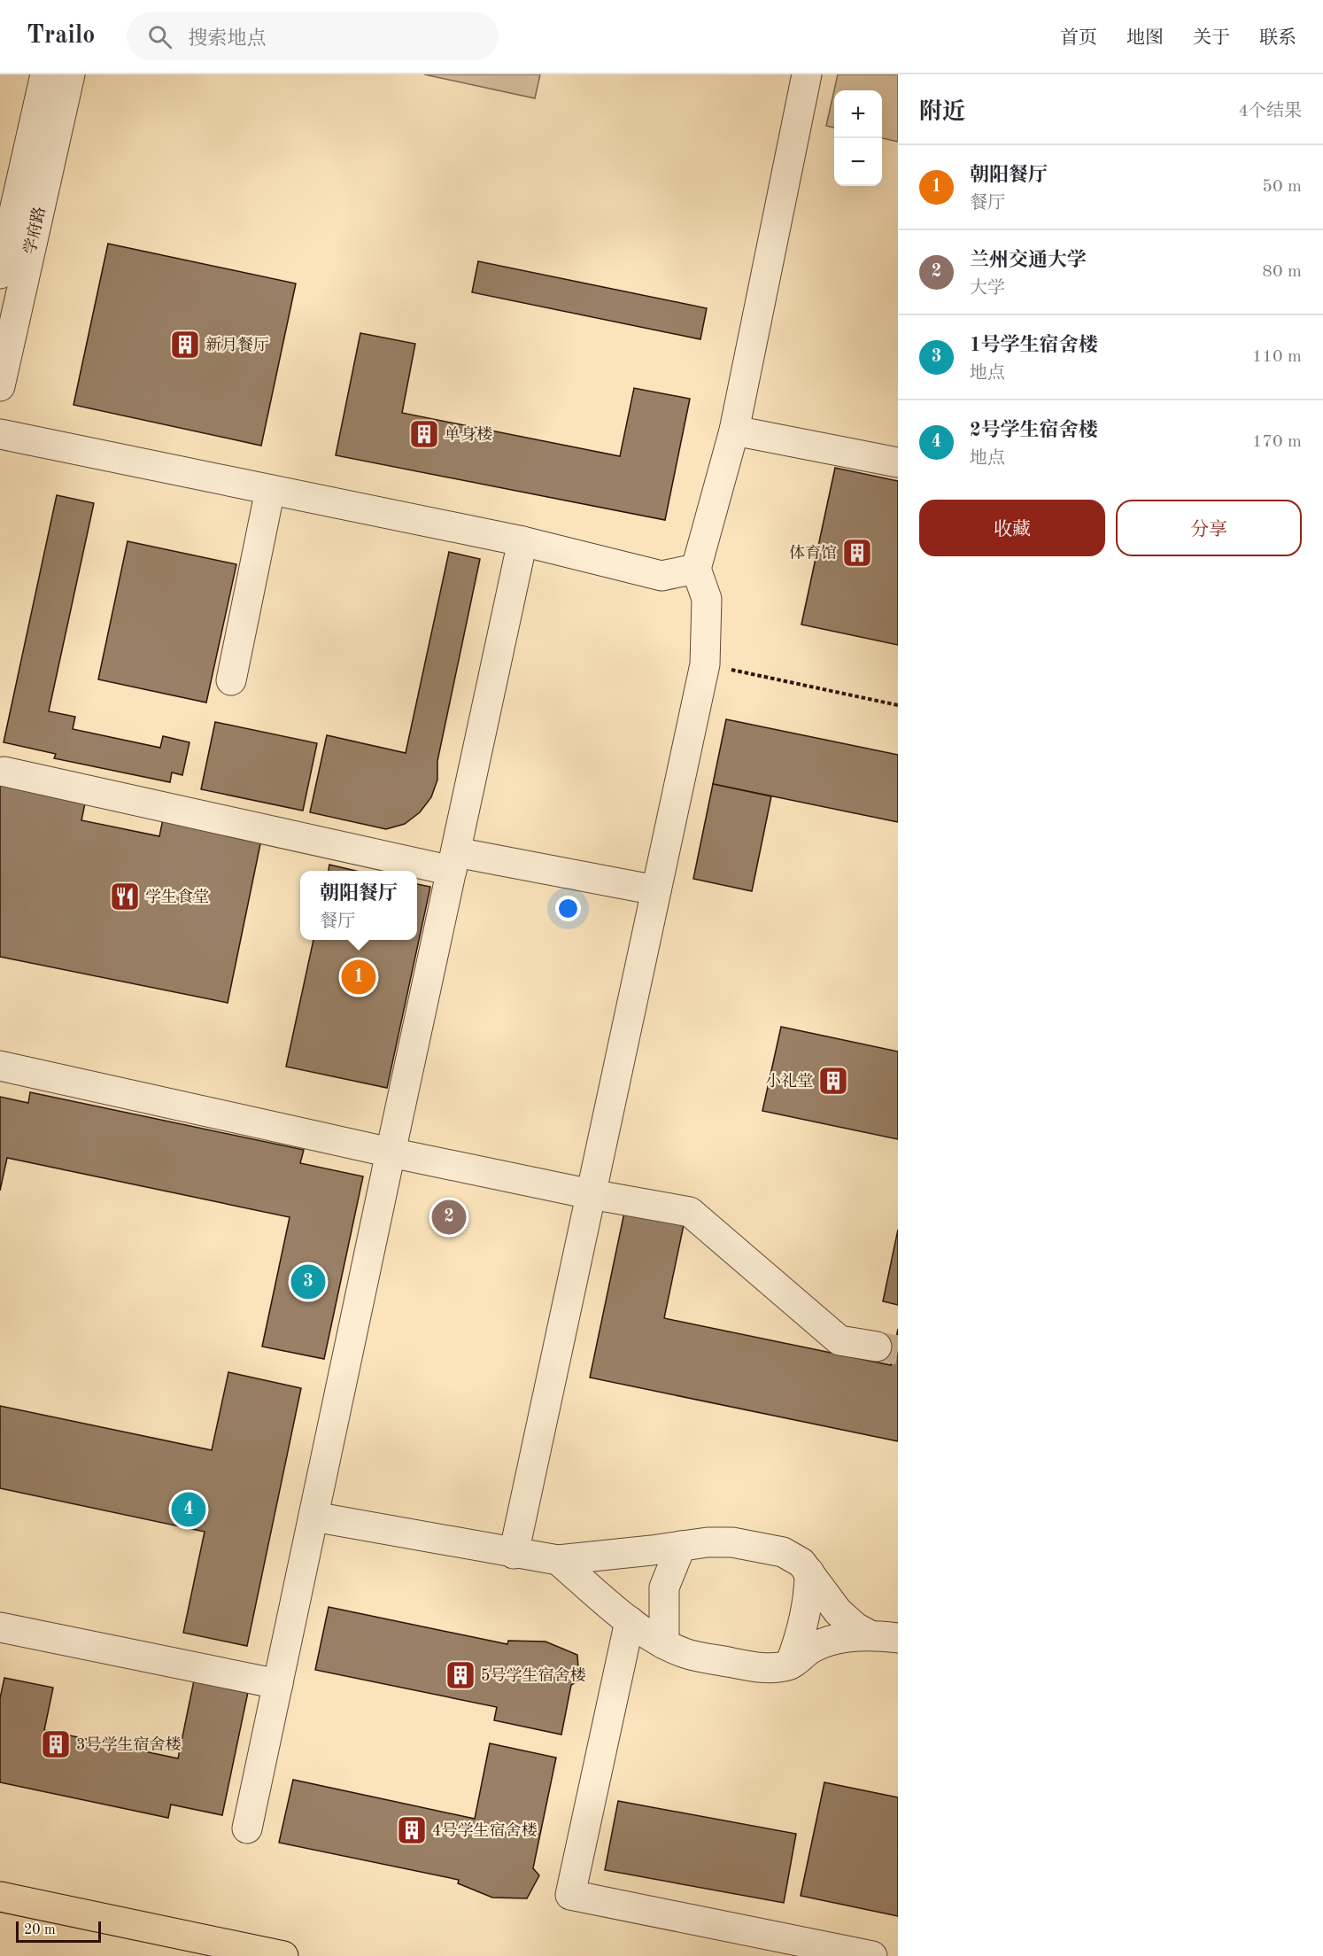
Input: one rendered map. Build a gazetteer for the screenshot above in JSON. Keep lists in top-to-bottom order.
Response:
{
  "streets": {
    "street": ["学府路"]
  },
  "places": {
    "building": [
      "新月餐厅",
      "单身楼",
      "体育馆",
      "小礼堂",
      "5号学生宿舍楼",
      "3号学生宿舍楼",
      "4号学生宿舍楼"
    ],
    "restaurant": ["学生食堂"]
  },
  "scale_bar": "20 m",
  "page": {
    "header": "Trailo",
    "search": "搜索地点",
    "nav": [
      "首页",
      "地图",
      "关于",
      "联系"
    ],
    "heading": ["附近", "4个结果"],
    "map_buttons": ["+", "−"],
    "list": [
      {
        "mark": "1",
        "name": "朝阳餐厅",
        "note": "餐厅",
        "value": "50 m"
      },
      {
        "mark": "2",
        "name": "兰州交通大学",
        "note": "大学",
        "value": "80 m"
      },
      {
        "mark": "3",
        "name": "1号学生宿舍楼",
        "note": "地点",
        "value": "110 m"
      },
      {
        "mark": "4",
        "name": "2号学生宿舍楼",
        "note": "地点",
        "value": "170 m"
      }
    ],
    "buttons": ["收藏", "分享"],
    "popup": ["朝阳餐厅", "餐厅"],
    "pins": [
      "1",
      "2",
      "3",
      "4"
    ],
    "scale": "20 m"
  }
}
